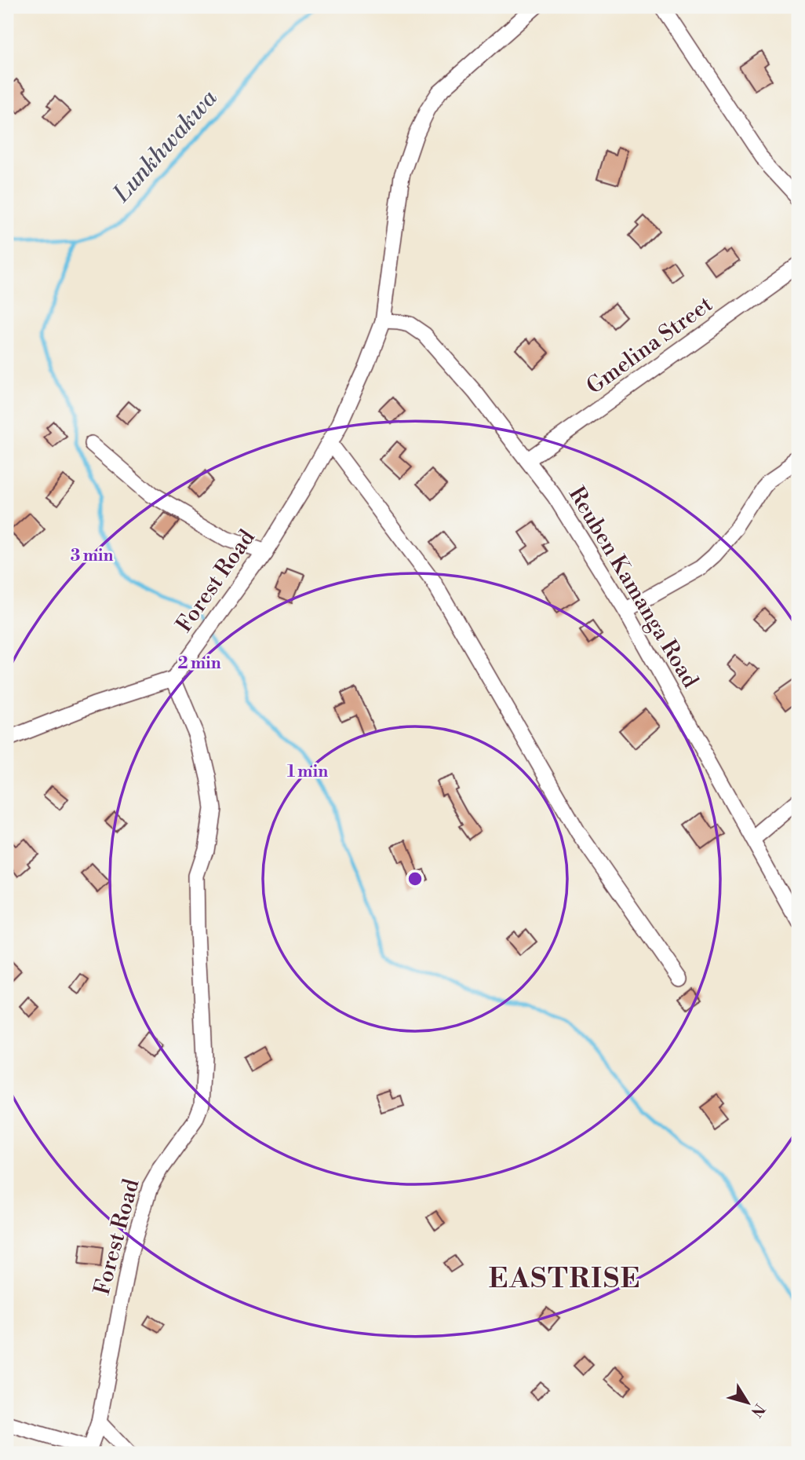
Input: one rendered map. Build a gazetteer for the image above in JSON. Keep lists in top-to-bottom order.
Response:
{
  "streets": {
    "street": ["Gmelina Street", "Forest Road", "Reuben Kamanga Road"]
  },
  "crossings": [
    ["Gmelina Street", "Reuben Kamanga Road"],
    ["Forest Road", "Reuben Kamanga Road"]
  ],
  "districts": ["EASTRISE"],
  "water": ["Lunkhwakwa"],
  "north": "bottom right",
  "rings": ["3 min", "2 min", "1 min"]
}
